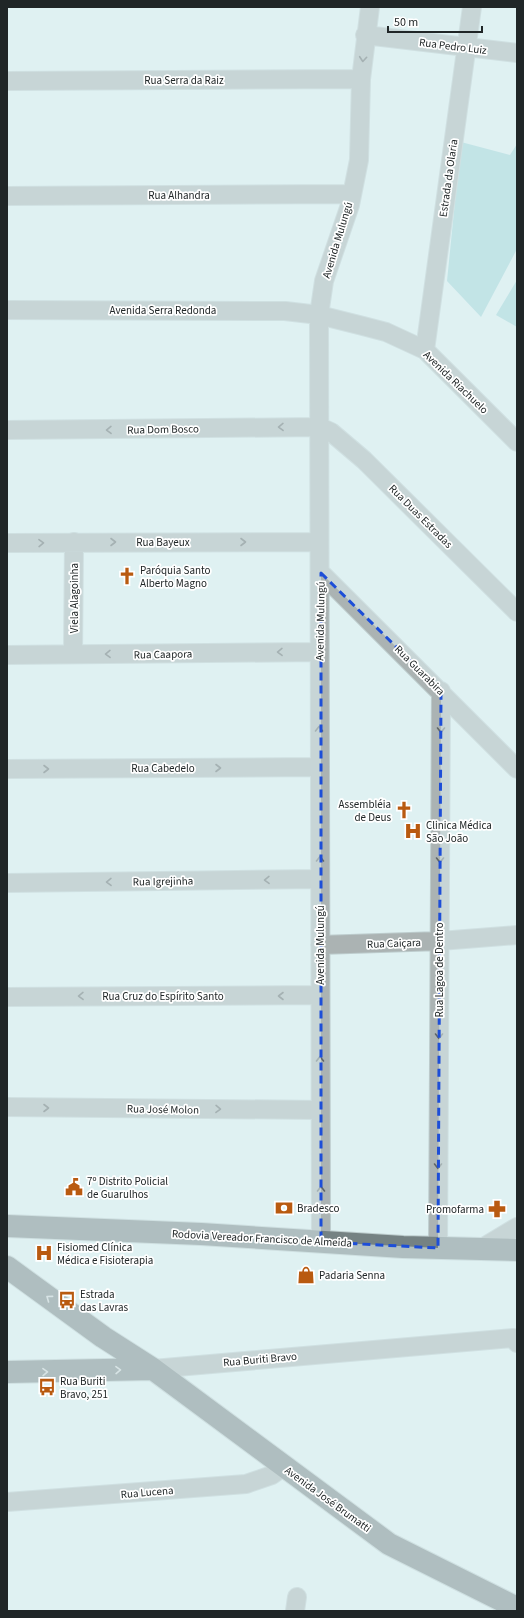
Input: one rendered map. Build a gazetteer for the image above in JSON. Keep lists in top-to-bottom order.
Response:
{
  "streets": {
    "main road": ["Rodovia Vereador Francisco de Almeida", "Rua Buriti Bravo", "Avenida José Brumatti"],
    "street": [
      "Rua Pedro Luiz",
      "Rua Serra da Raiz",
      "Estrada da Olaria",
      "Rua Alhandra",
      "Avenida Mulungú",
      "Avenida Serra Redonda",
      "Avenida Riachuelo",
      "Rua Dom Bosco",
      "Rua Duas Estradas",
      "Rua Bayeux",
      "Viela Alagoinha",
      "Rua Caapora",
      "Rua Guarabira",
      "Rua Cabedelo",
      "Rua Igrejinha",
      "Rua Caiçara",
      "Rua Lagoa de Dentro",
      "Rua Cruz do Espírito Santo",
      "Rua José Molon",
      "Rua Lucena"
    ]
  },
  "crossings": [
    ["Rua Pedro Luiz", "Estrada da Olaria"],
    ["Rua Pedro Luiz", "Avenida Mulungú"],
    ["Rua Serra da Raiz", "Avenida Mulungú"],
    ["Estrada da Olaria", "Avenida Riachuelo"],
    ["Rua Alhandra", "Avenida Mulungú"],
    ["Avenida Mulungú", "Avenida Serra Redonda"],
    ["Avenida Mulungú", "Avenida Riachuelo"],
    ["Avenida Mulungú", "Rua Dom Bosco"],
    ["Avenida Mulungú", "Rua Duas Estradas"],
    ["Avenida Mulungú", "Rua Bayeux"],
    ["Avenida Mulungú", "Rua Caapora"],
    ["Avenida Mulungú", "Rua Guarabira"],
    ["Avenida Mulungú", "Rua Cabedelo"],
    ["Avenida Mulungú", "Rua Igrejinha"],
    ["Avenida Mulungú", "Rua Caiçara"],
    ["Avenida Mulungú", "Rua Cruz do Espírito Santo"],
    ["Avenida Mulungú", "Rua José Molon"],
    ["Avenida Mulungú", "Rodovia Vereador Francisco de Almeida"],
    ["Avenida Serra Redonda", "Avenida Riachuelo"],
    ["Rua Dom Bosco", "Rua Duas Estradas"],
    ["Rua Bayeux", "Viela Alagoinha"],
    ["Viela Alagoinha", "Rua Caapora"],
    ["Rua Guarabira", "Rua Lagoa de Dentro"],
    ["Rua Caiçara", "Rua Lagoa de Dentro"],
    ["Rua Lagoa de Dentro", "Rodovia Vereador Francisco de Almeida"],
    ["Rua Buriti Bravo", "Avenida José Brumatti"],
    ["Rua Lucena", "Avenida José Brumatti"]
  ],
  "one_way": [
    "Rua Dom Bosco",
    "Rua Bayeux",
    "Rua Caapora",
    "Rua Cabedelo",
    "Rua Igrejinha",
    "Rua Lagoa de Dentro",
    "Rua Cruz do Espírito Santo",
    "Rua José Molon"
  ],
  "places": {
    "church": ["Paróquia Santo Alberto Magno", "Assembléia de Deus"],
    "hospital": ["Clinica Médica São João", "Fisiomed Clínica Médica e Fisioterapia"],
    "public building": ["7º Distrito Policial de Guarulhos"],
    "bank": ["Bradesco"],
    "pharmacy": ["Promofarma"],
    "shop": ["Padaria Senna"],
    "bus stop": ["Estrada das Lavras", "Rua Buriti Bravo, 251"]
  },
  "scale_bar": "50 m"
}
